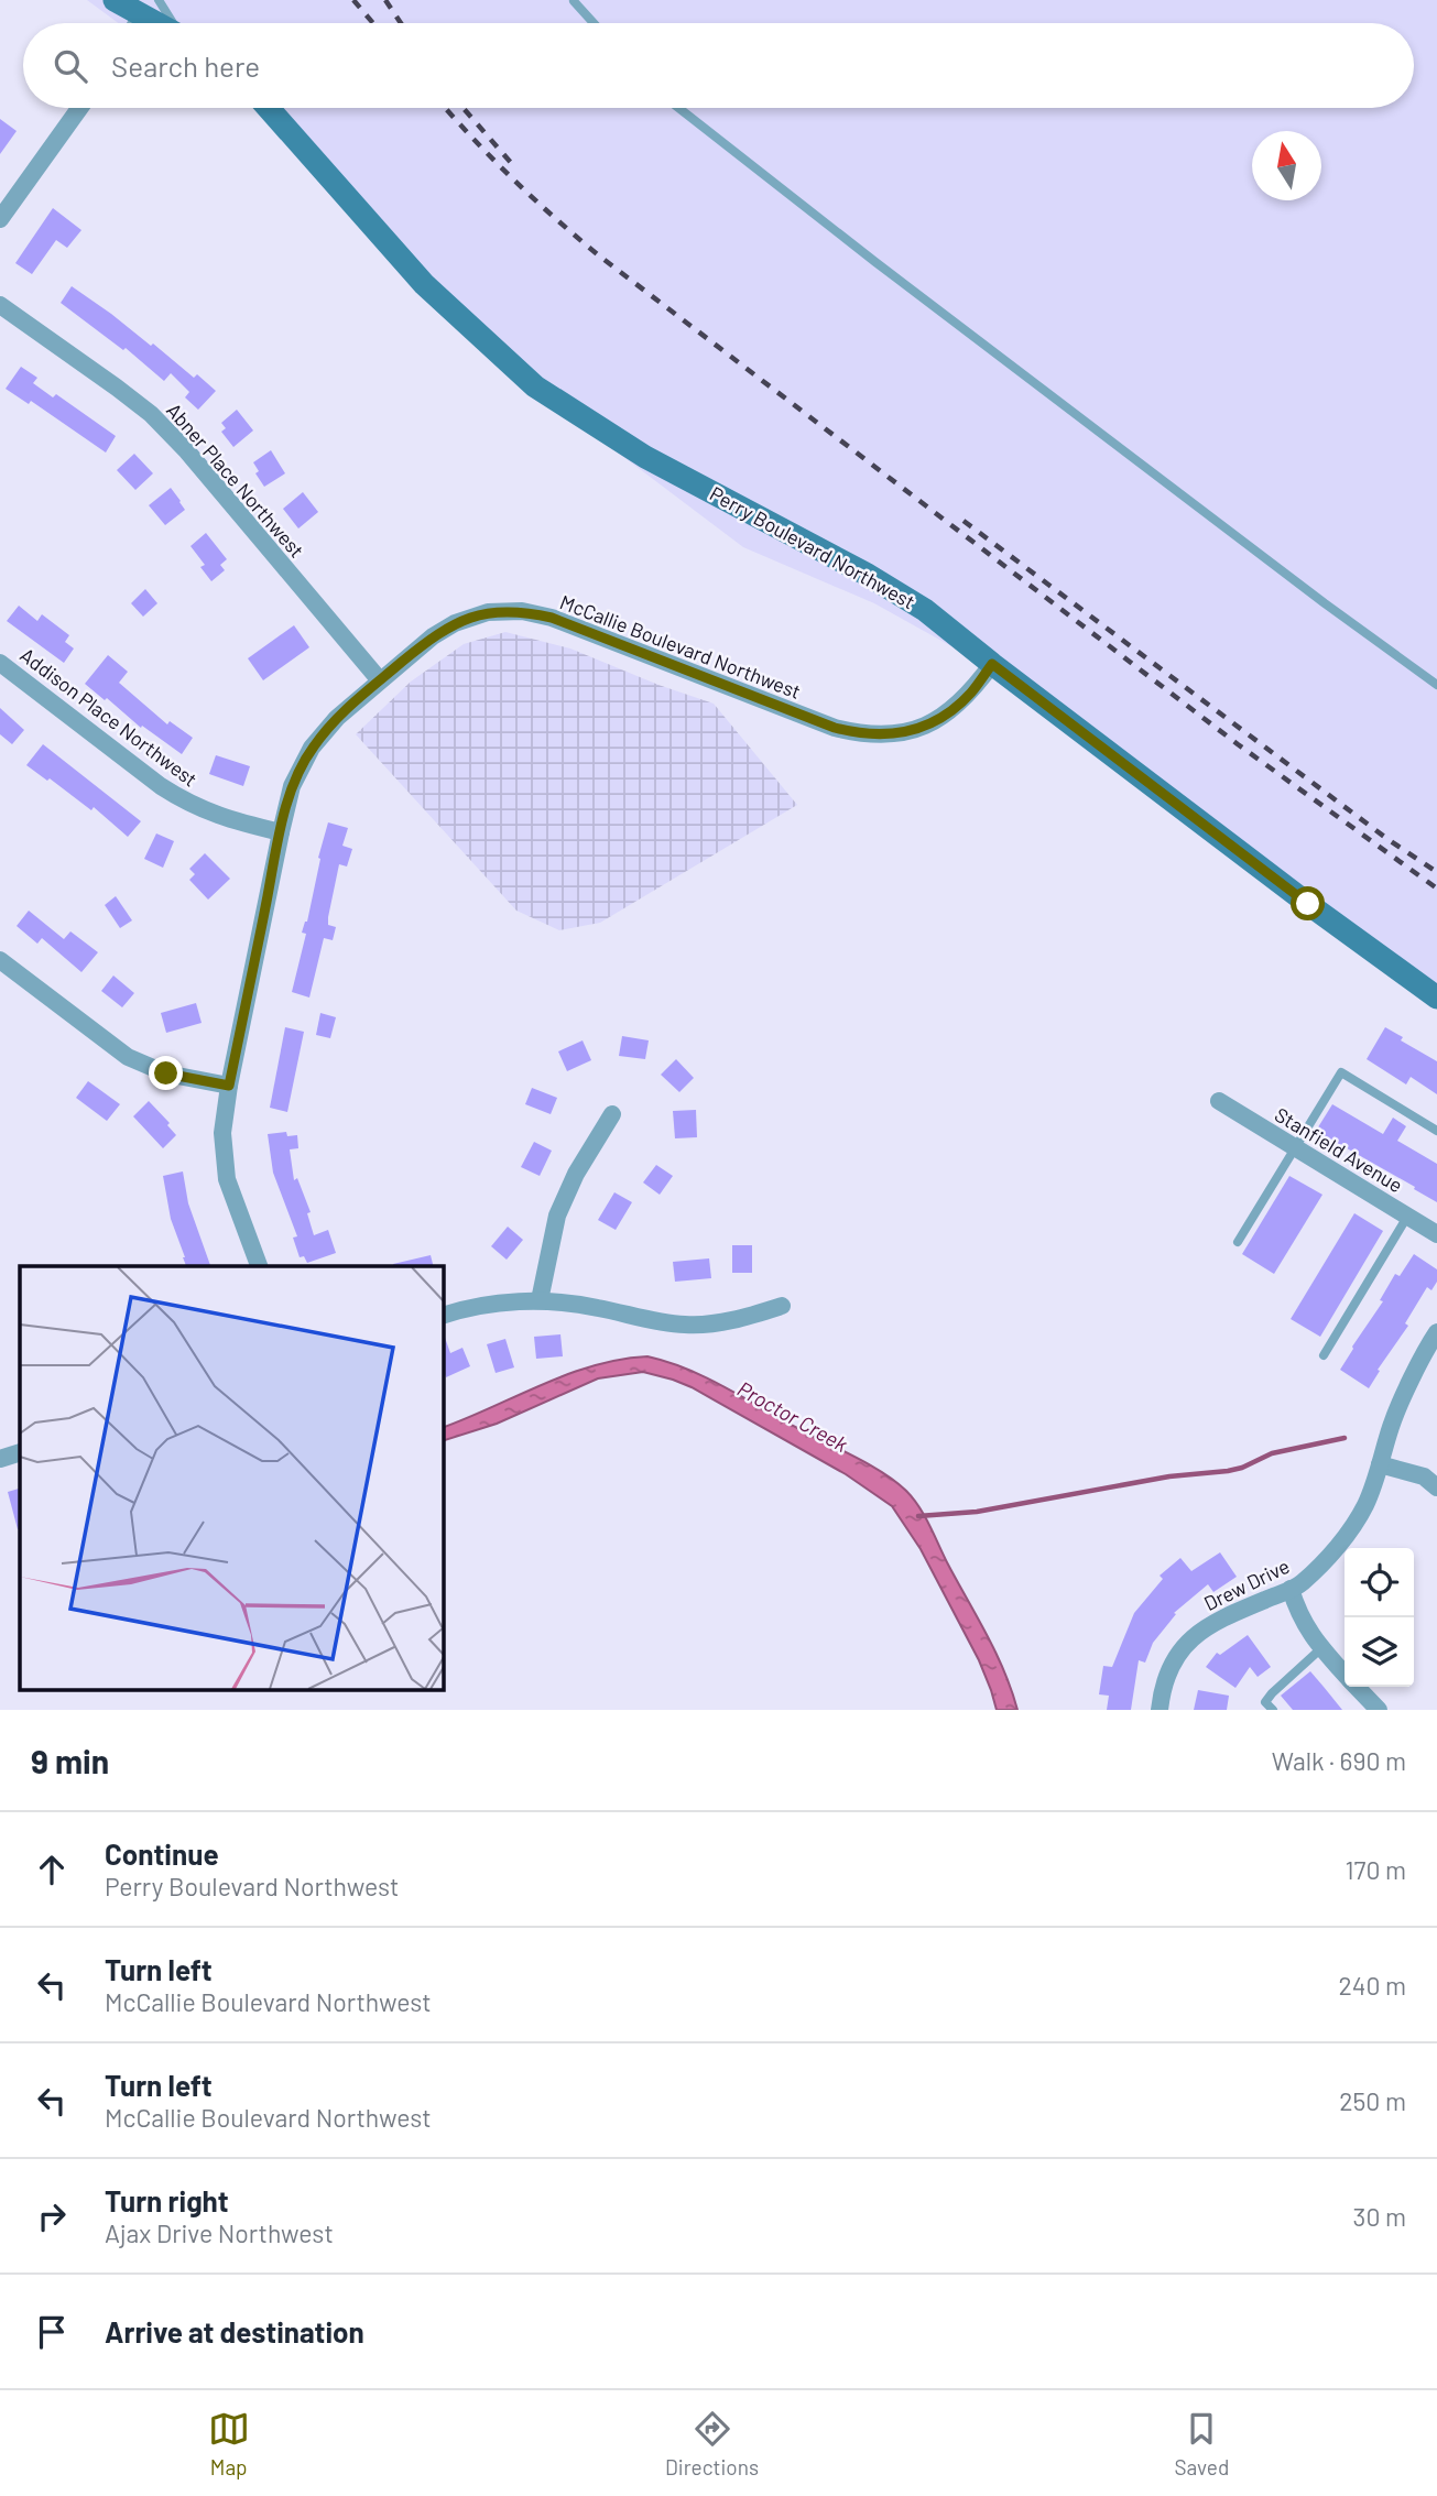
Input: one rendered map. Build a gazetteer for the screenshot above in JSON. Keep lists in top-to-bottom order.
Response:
{
  "streets": {
    "street": [
      "Abner Place Northwest",
      "Perry Boulevard Northwest",
      "McCallie Boulevard Northwest",
      "Addison Place Northwest",
      "Stanfield Avenue",
      "Drew Drive"
    ]
  },
  "crossings": [
    ["Abner Place Northwest", "McCallie Boulevard Northwest"],
    ["Perry Boulevard Northwest", "McCallie Boulevard Northwest"],
    ["McCallie Boulevard Northwest", "Addison Place Northwest"]
  ],
  "water": ["Proctor Creek"],
  "north": "top",
  "page": {
    "search": "Search here",
    "heading": ["9 min", "Walk · 690 m"],
    "list": [
      ["Continue", "Perry Boulevard Northwest", "170 m"],
      ["Turn left", "McCallie Boulevard Northwest", "240 m"],
      ["Turn left", "McCallie Boulevard Northwest", "250 m"],
      ["Turn right", "Ajax Drive Northwest", "30 m"],
      "Arrive at destination"
    ],
    "nav": ["Map", "Directions", "Saved"]
  }
}
